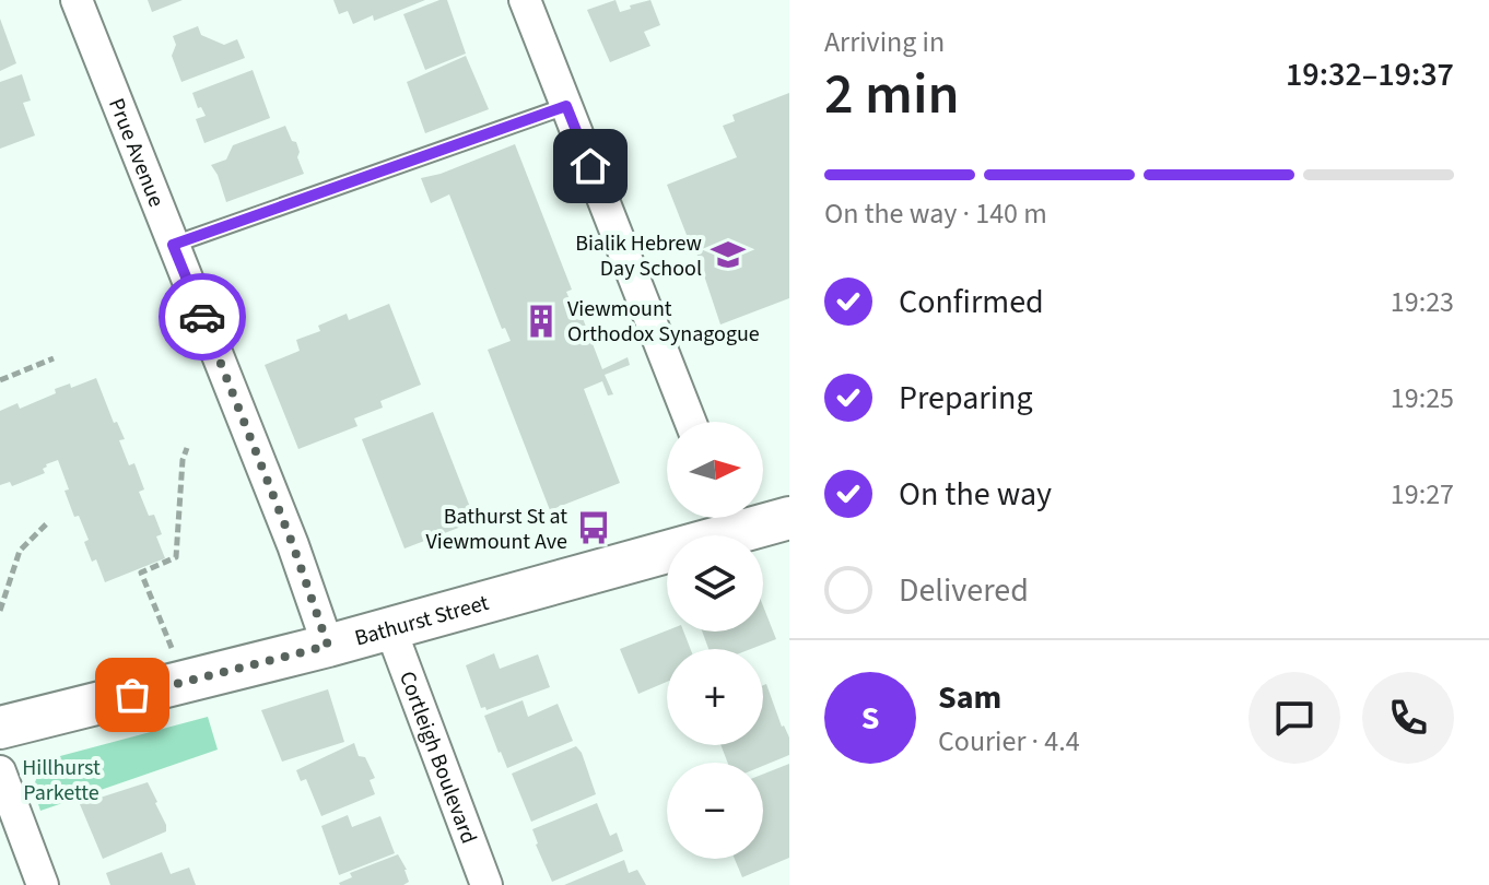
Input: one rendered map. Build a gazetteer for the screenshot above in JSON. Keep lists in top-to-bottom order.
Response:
{
  "streets": {
    "main road": ["Bathurst Street"],
    "street": ["Prue Avenue", "Cortleigh Boulevard"]
  },
  "crossings": [
    ["Prue Avenue", "Bathurst Street"],
    ["Bathurst Street", "Cortleigh Boulevard"]
  ],
  "parks": ["Hillhurst Parkette"],
  "places": {
    "school or university": ["Bialik Hebrew Day School"],
    "building": ["Viewmount Orthodox Synagogue"],
    "bus stop": ["Bathurst St at Viewmount Ave"]
  },
  "north": "right",
  "page": {
    "heading": ["2 min", "Arriving in", "19:32–19:37"],
    "panel": ["Sam", "Courier · 4.4"],
    "bar": "On the way · 140 m",
    "list": [
      ["Confirmed", "19:23"],
      ["Preparing", "19:25"],
      ["On the way", "19:27"],
      "Delivered"
    ],
    "map_buttons": ["+", "−"],
    "round": "S"
  }
}
